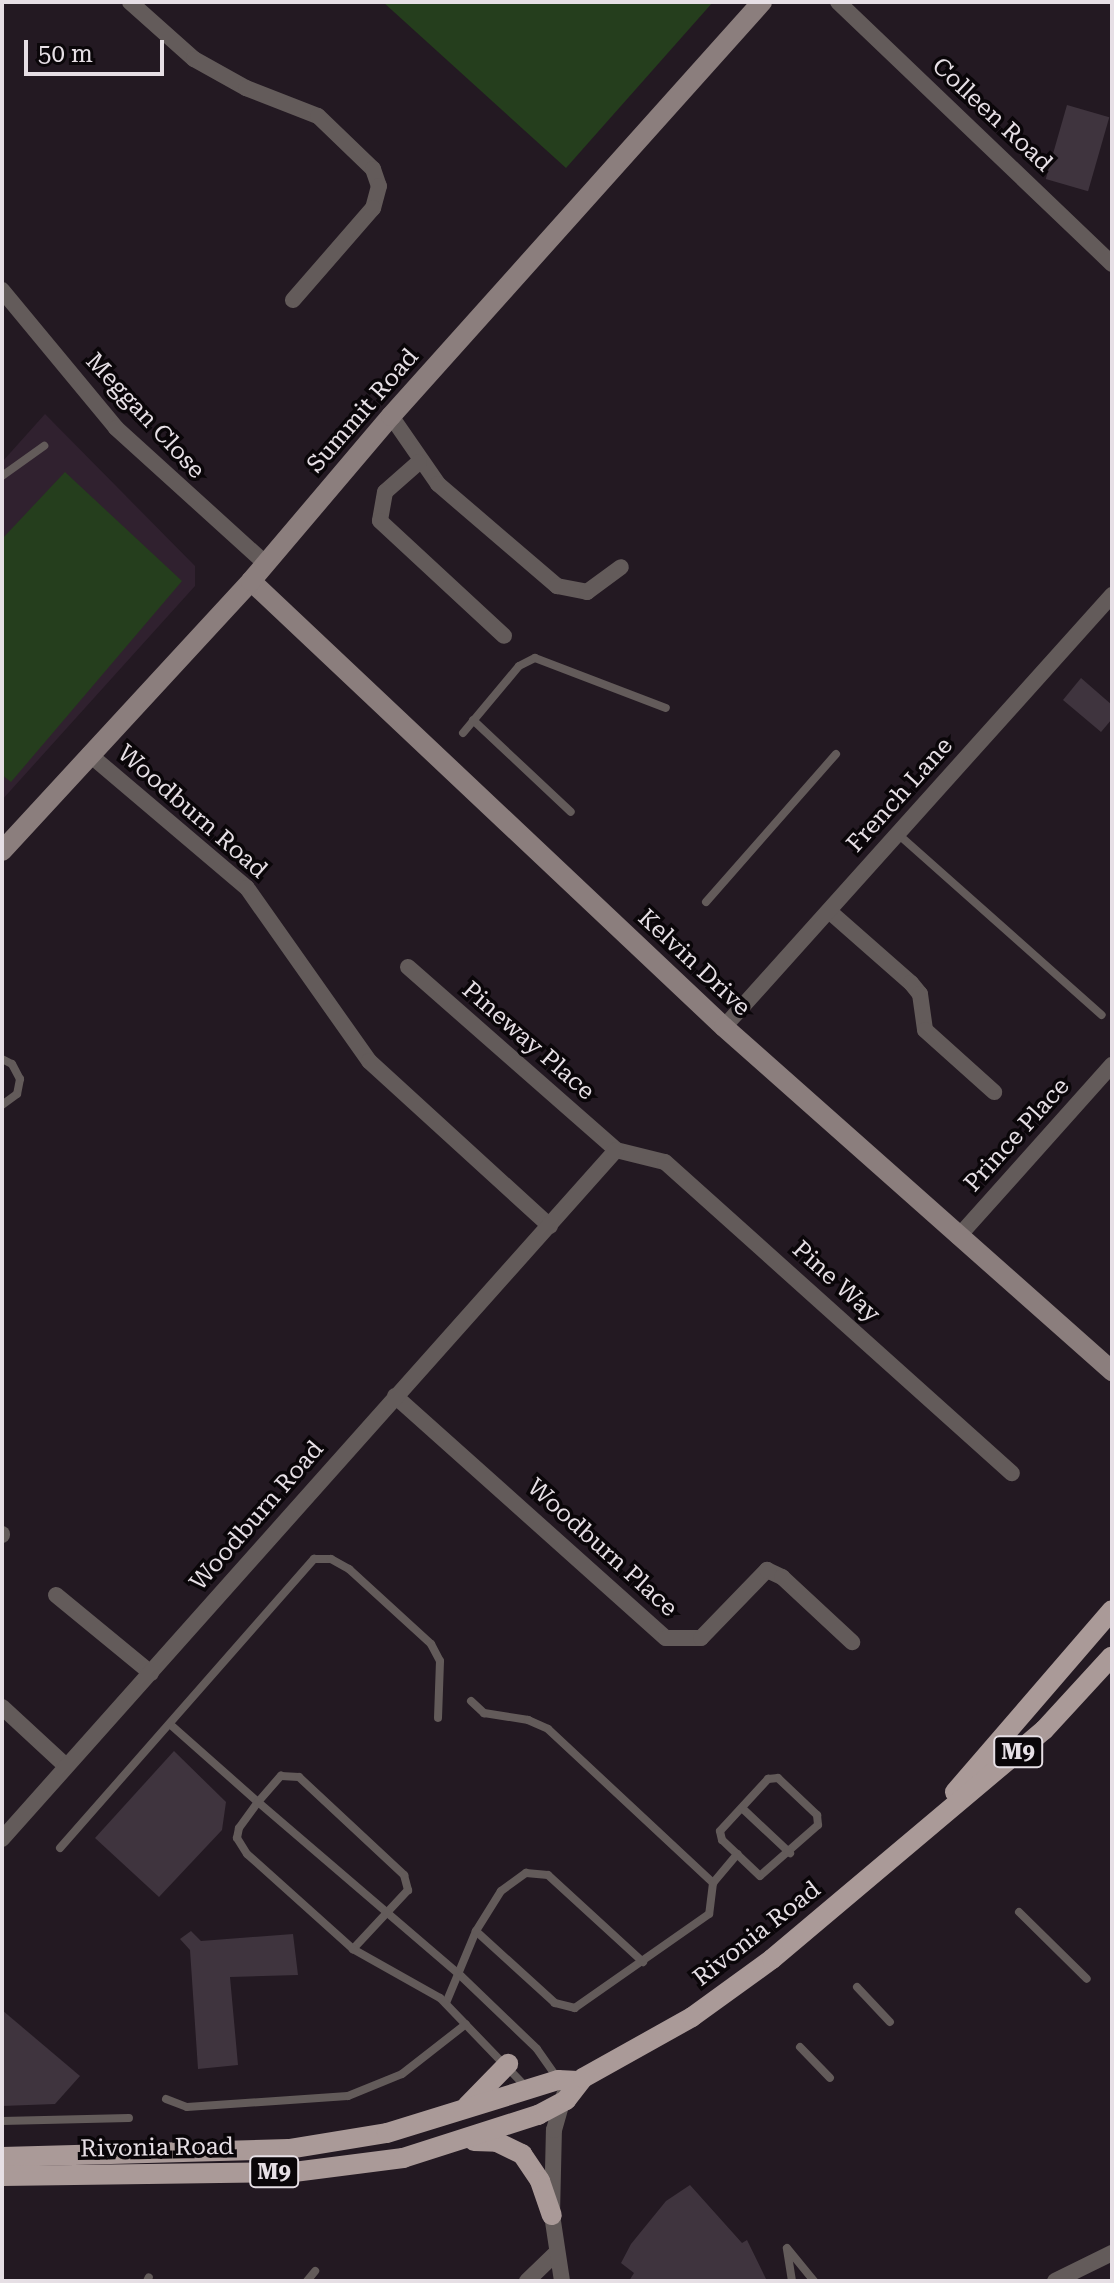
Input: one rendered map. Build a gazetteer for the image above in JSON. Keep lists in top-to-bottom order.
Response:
{
  "streets": {
    "main road": [
      "Summit Road",
      "Kelvin Drive",
      "M9",
      "Rivonia Road"
    ],
    "street": [
      "Colleen Road",
      "Meggan Close",
      "French Lane",
      "Woodburn Road",
      "Pineway Place",
      "Prince Place",
      "Pine Way",
      "Woodburn Place"
    ]
  },
  "crossings": [
    ["Summit Road", "Meggan Close"],
    ["Summit Road", "Woodburn Road"],
    ["Summit Road", "Kelvin Drive"],
    ["French Lane", "Kelvin Drive"],
    ["Woodburn Road", "Pineway Place"],
    ["Woodburn Road", "Pine Way"],
    ["Woodburn Road", "Woodburn Place"],
    ["Kelvin Drive", "Prince Place"],
    ["Pineway Place", "Pine Way"]
  ],
  "scale_bar": "50 m"
}
